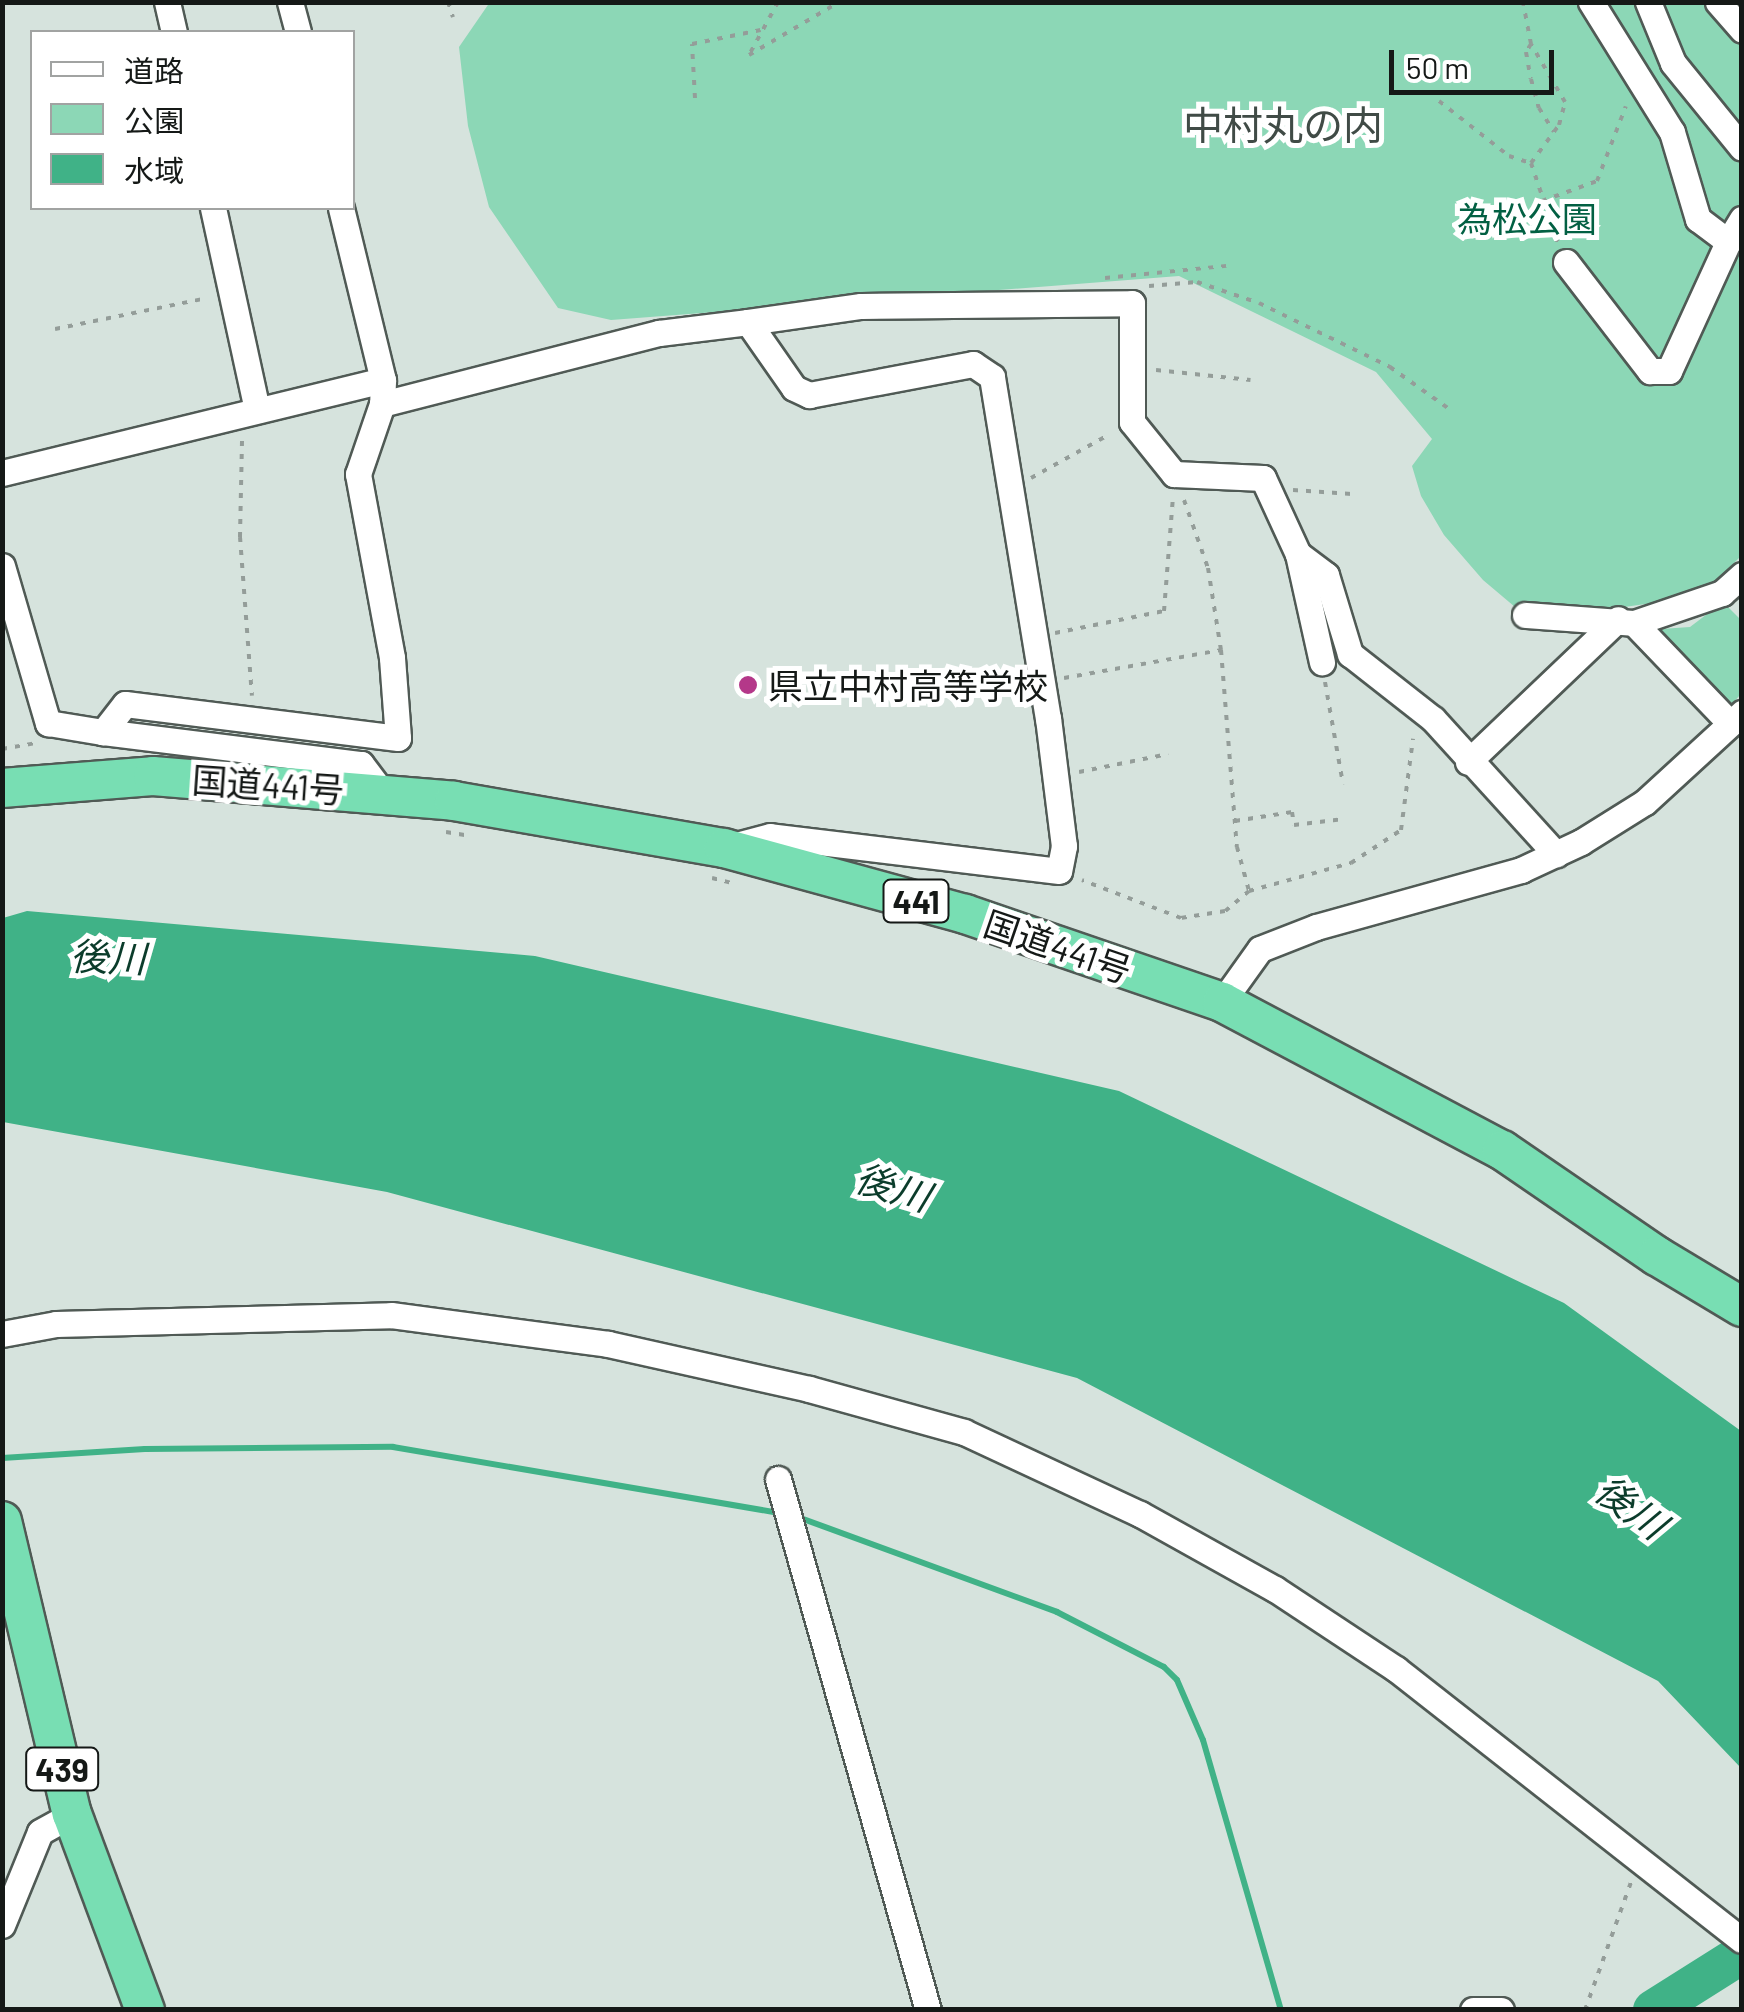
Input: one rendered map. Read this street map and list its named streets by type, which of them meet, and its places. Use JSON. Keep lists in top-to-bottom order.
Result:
{
  "streets": {
    "highway": ["国道441号", "441", "439"]
  },
  "districts": ["中村丸の内"],
  "water": ["後川"],
  "parks": ["為松公園"],
  "places": ["県立中村高等学校"],
  "legend": ["道路", "公園", "水域"],
  "scale_bar": "50 m"
}
